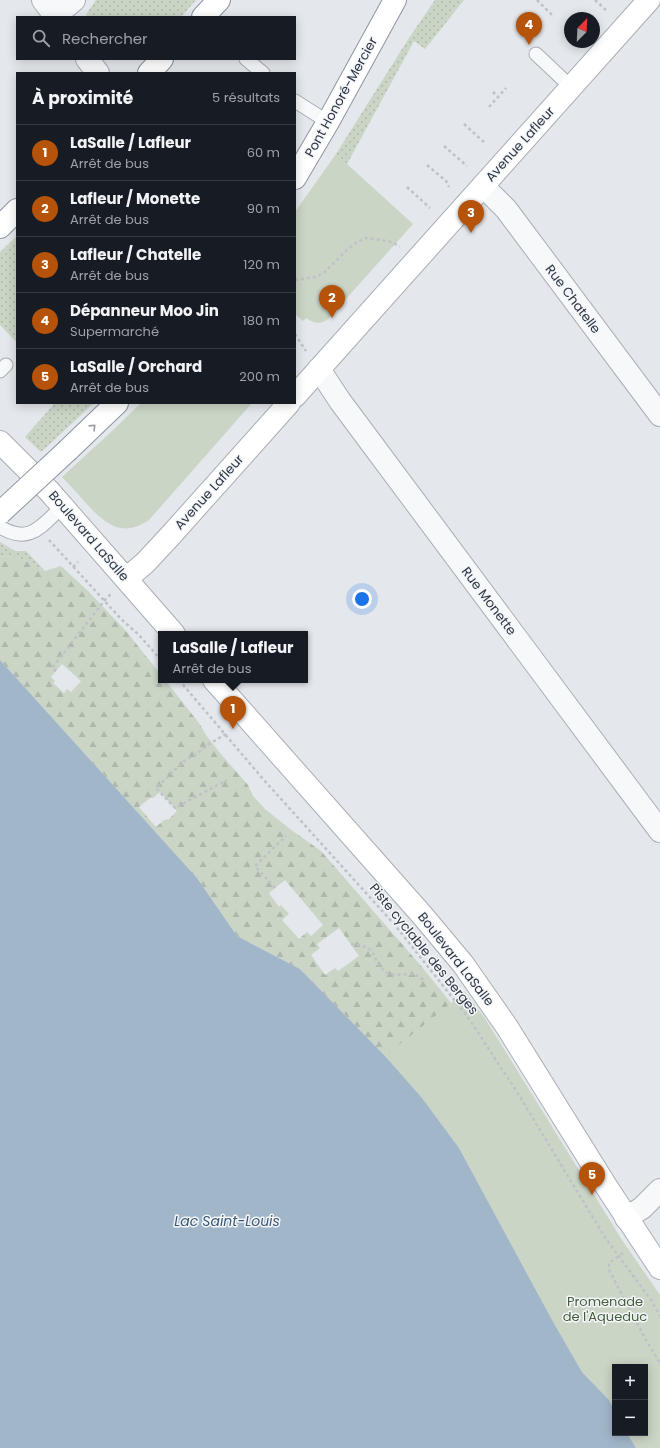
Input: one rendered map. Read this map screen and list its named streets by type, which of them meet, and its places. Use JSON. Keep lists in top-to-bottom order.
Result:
{
  "streets": {
    "main road": ["Pont Honoré-Mercier", "Avenue Lafleur", "Boulevard LaSalle"],
    "street": ["Rue Chatelle", "Rue Monette"],
    "path": ["Piste cyclable des Berges"]
  },
  "crossings": [
    ["Avenue Lafleur", "Rue Chatelle"],
    ["Avenue Lafleur", "Boulevard LaSalle"],
    ["Avenue Lafleur", "Rue Monette"]
  ],
  "water": ["Lac Saint-Louis"],
  "parks": ["Promenade de l'Aqueduc"],
  "north": "top right",
  "page": {
    "pins": [
      "4",
      "3",
      "2",
      "1",
      "5"
    ],
    "search": "Rechercher",
    "heading": ["À proximité", "5 résultats"],
    "list": [
      {
        "mark": "1",
        "name": "LaSalle / Lafleur",
        "note": "Arrêt de bus",
        "value": "60 m"
      },
      {
        "mark": "2",
        "name": "Lafleur / Monette",
        "note": "Arrêt de bus",
        "value": "90 m"
      },
      {
        "mark": "3",
        "name": "Lafleur / Chatelle",
        "note": "Arrêt de bus",
        "value": "120 m"
      },
      {
        "mark": "4",
        "name": "Dépanneur Moo Jin",
        "note": "Supermarché",
        "value": "180 m"
      },
      {
        "mark": "5",
        "name": "LaSalle / Orchard",
        "note": "Arrêt de bus",
        "value": "200 m"
      }
    ],
    "popup": ["LaSalle / Lafleur", "Arrêt de bus"],
    "map_buttons": ["+", "−"]
  }
}
